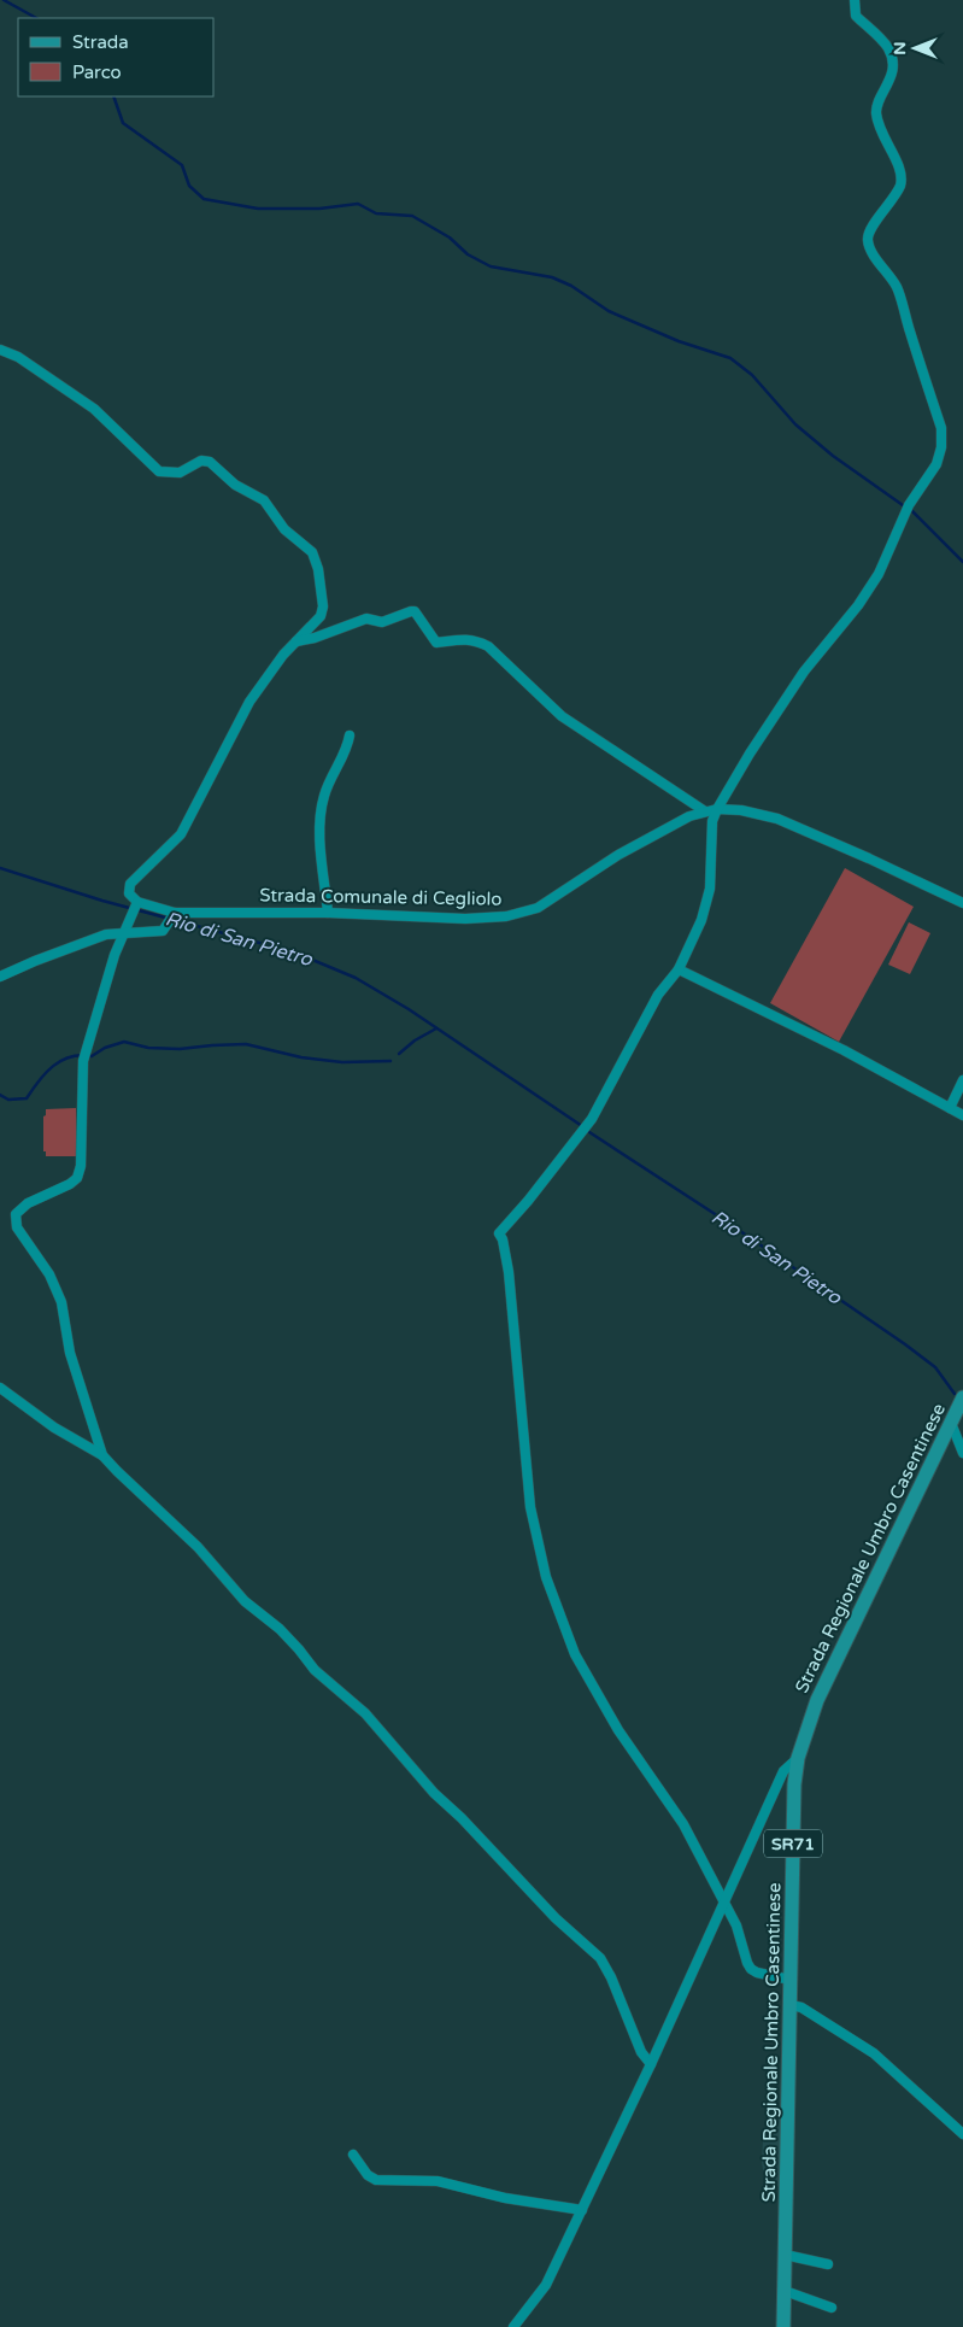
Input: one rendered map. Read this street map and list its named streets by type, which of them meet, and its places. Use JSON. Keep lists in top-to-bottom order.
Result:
{
  "streets": {
    "main road": ["Strada Regionale Umbro Casentinese", "SR71"],
    "street": ["Strada Comunale di Cegliolo"]
  },
  "water": ["Rio di San Pietro"],
  "legend": ["Strada", "Parco"],
  "north": "left"
}
